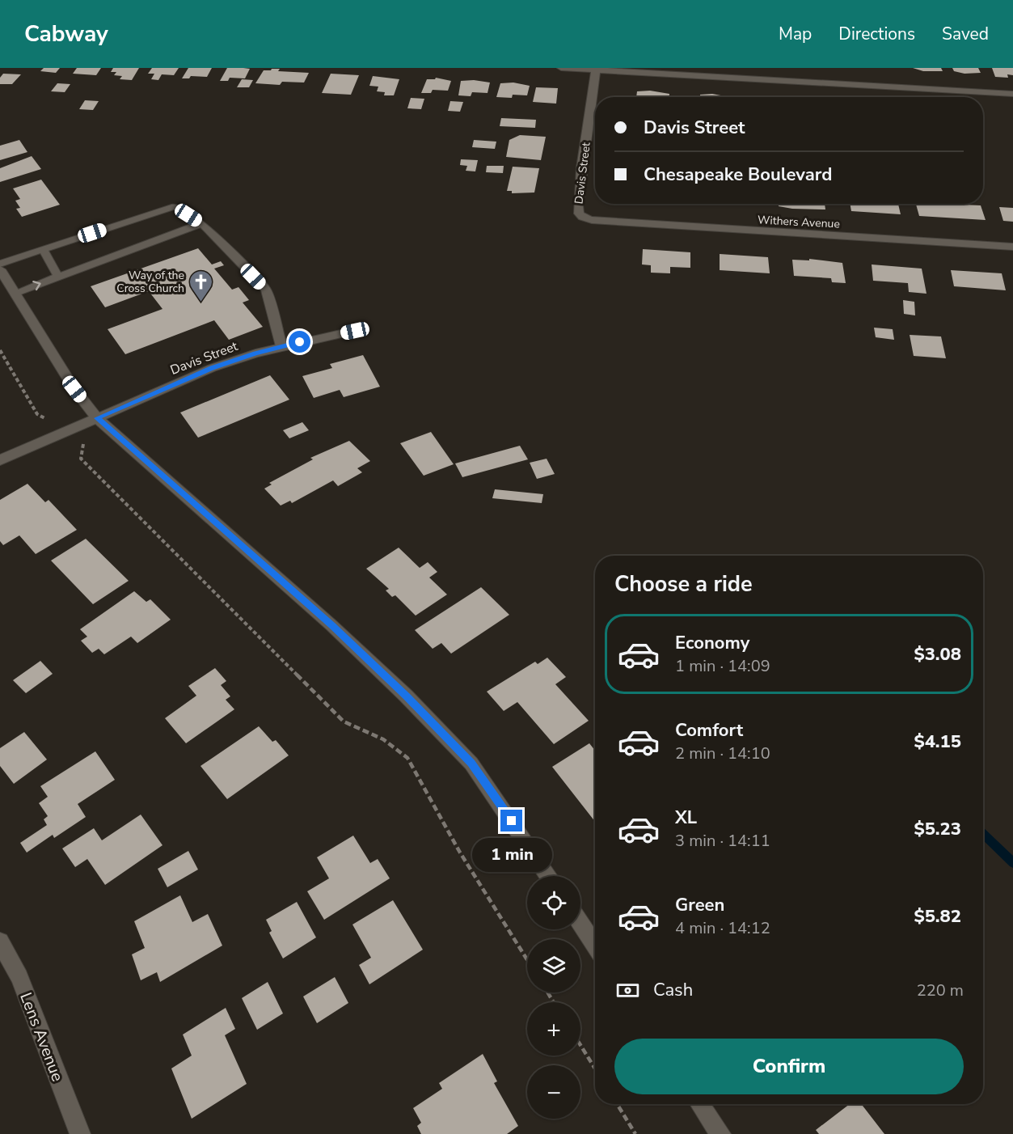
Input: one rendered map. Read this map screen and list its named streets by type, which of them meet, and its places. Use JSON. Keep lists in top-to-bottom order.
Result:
{
  "streets": {
    "street": ["Davis Street", "Withers Avenue", "Lens Avenue"]
  },
  "crossings": [
    ["Davis Street", "Withers Avenue"]
  ],
  "places": {
    "church": ["Way of the Cross Church"]
  },
  "page": {
    "header": "Cabway",
    "nav": ["Map", "Directions", "Saved"],
    "banner": ["Davis Street", "Chesapeake Boulevard"],
    "heading": "Choose a ride",
    "list": [
      {
        "name": "Economy",
        "note": "1 min · 14:09",
        "value": "$3.08"
      },
      {
        "name": "Comfort",
        "note": "2 min · 14:10",
        "value": "$4.15"
      },
      {
        "name": "XL",
        "note": "3 min · 14:11",
        "value": "$5.23"
      },
      {
        "name": "Green",
        "note": "4 min · 14:12",
        "value": "$5.82"
      }
    ],
    "bubble": "1 min",
    "map_buttons": ["+", "−"],
    "pay": ["Cash", "220 m"],
    "buttons": "Confirm"
  }
}
